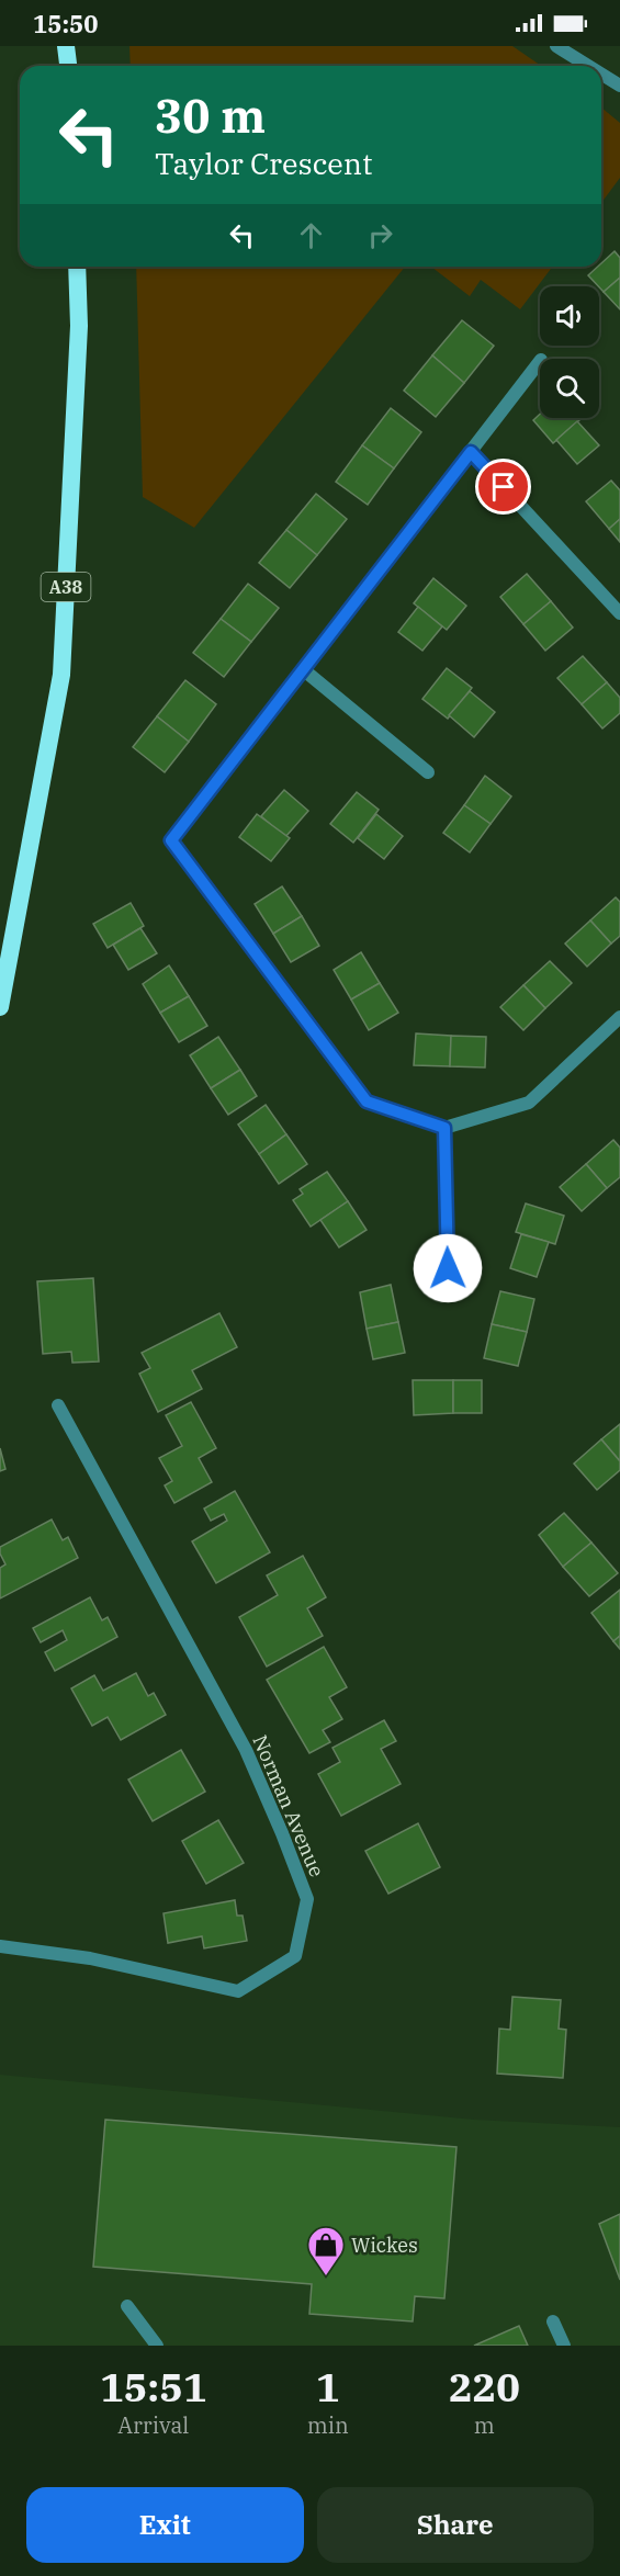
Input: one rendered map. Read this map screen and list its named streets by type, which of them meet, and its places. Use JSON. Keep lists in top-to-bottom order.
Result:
{
  "streets": {
    "highway": ["A38"],
    "street": ["Norman Avenue"]
  },
  "places": {
    "shop": ["Wickes"]
  },
  "page": {
    "status": "15:50",
    "turn": ["30 m", "Taylor Crescent"],
    "eta": [
      "15:51",
      "Arrival",
      "1",
      "min",
      "220",
      "m"
    ],
    "buttons": ["Exit", "Share"]
  }
}
